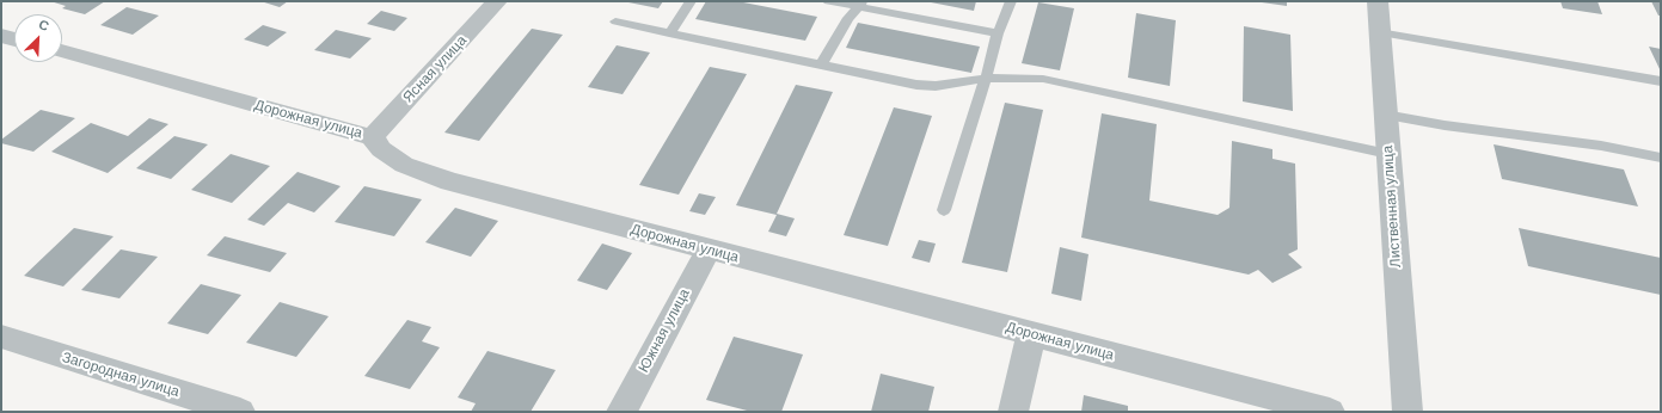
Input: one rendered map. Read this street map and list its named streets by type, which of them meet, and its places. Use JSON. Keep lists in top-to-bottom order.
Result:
{
  "streets": {
    "street": [
      "Ясная улица",
      "Дорожная улица",
      "Лиственная улица",
      "Южная улица",
      "Загородная улица"
    ]
  },
  "crossings": [
    ["Ясная улица", "Дорожная улица"],
    ["Дорожная улица", "Южная улица"]
  ],
  "north": "top right"
}
